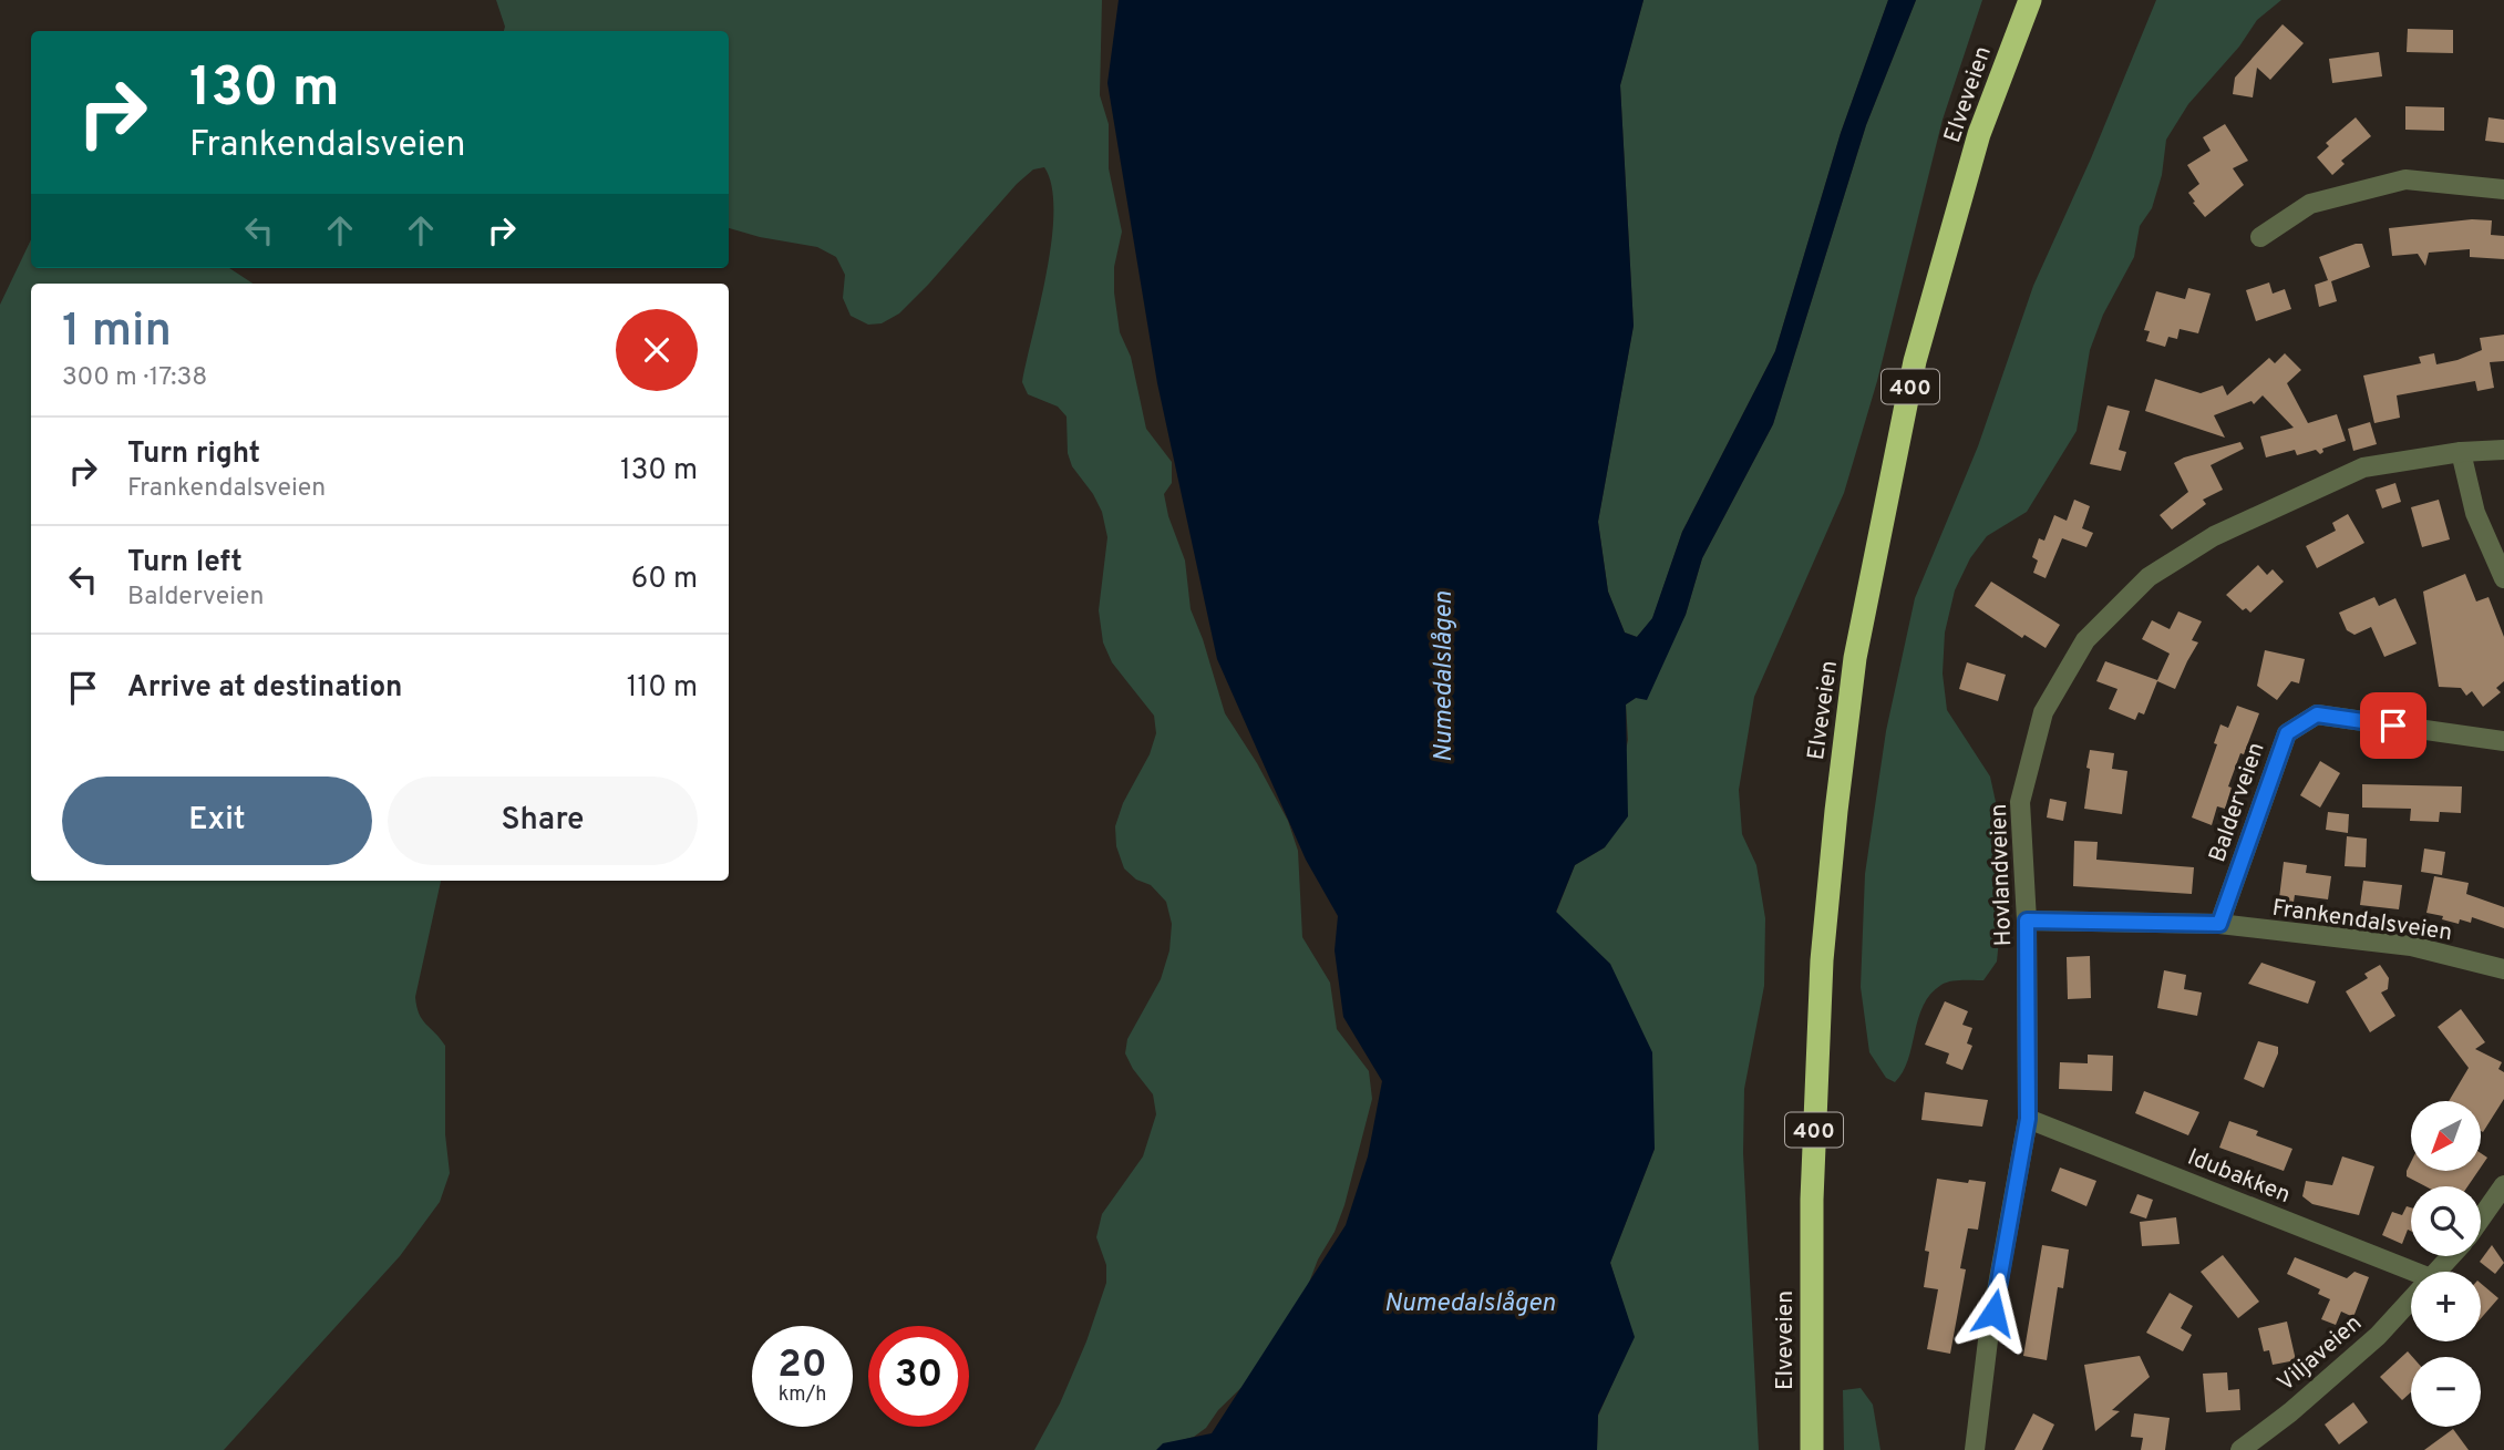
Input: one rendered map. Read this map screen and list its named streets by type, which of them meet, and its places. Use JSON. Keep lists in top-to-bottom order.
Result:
{
  "streets": {
    "highway": ["Elveveien", "400"],
    "street": [
      "Balderveien",
      "Hovlandveien",
      "Frankendalsveien",
      "Idubakken",
      "Viljaveien"
    ]
  },
  "crossings": [
    ["Balderveien", "Frankendalsveien"],
    ["Hovlandveien", "Frankendalsveien"],
    ["Hovlandveien", "Idubakken"]
  ],
  "water": ["Numedalslågen"],
  "north": "bottom left",
  "page": {
    "turn": ["130 m", "Frankendalsveien"],
    "heading": ["1 min", "300 m · 17:38"],
    "list": [
      {
        "name": "Turn right",
        "note": "Frankendalsveien",
        "value": "130 m"
      },
      {
        "name": "Turn left",
        "note": "Balderveien",
        "value": "60 m"
      },
      {
        "name": "Arrive at destination",
        "value": "110 m"
      }
    ],
    "buttons": ["Exit", "Share"],
    "map_buttons": ["+", "−"],
    "speed": "20 km/h",
    "limit": "30"
  }
}
